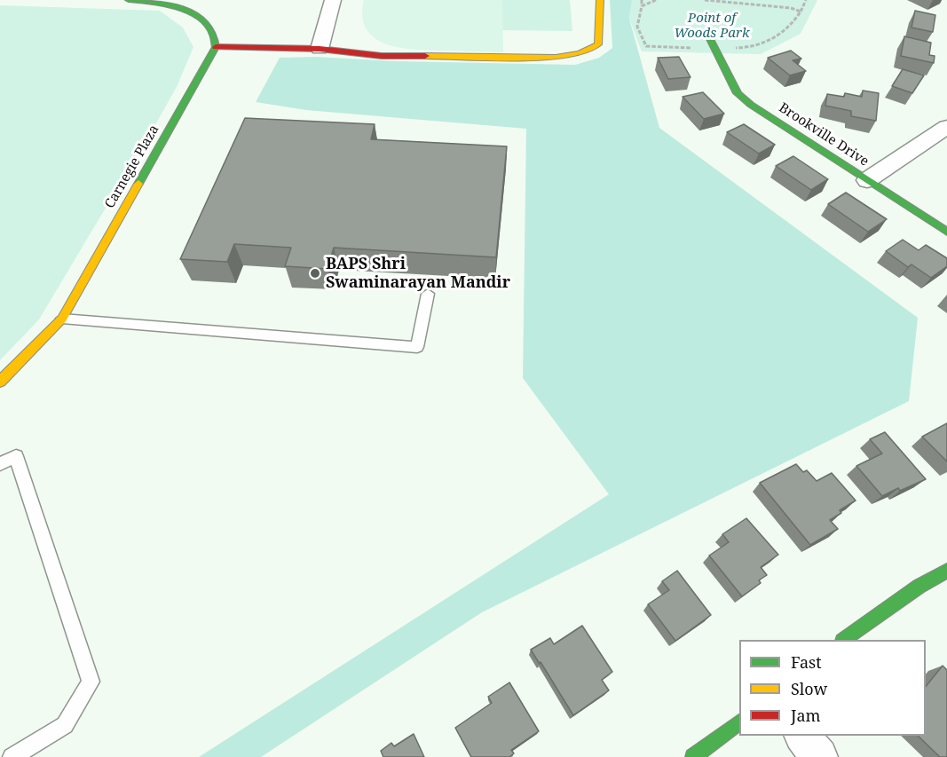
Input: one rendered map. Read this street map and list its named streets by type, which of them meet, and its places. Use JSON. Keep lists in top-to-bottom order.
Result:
{
  "streets": {
    "street": ["Brookville Drive", "Carnegie Plaza"]
  },
  "parks": ["Point of Woods Park"],
  "places": ["BAPS Shri Swaminarayan Mandir"],
  "legend": ["Fast", "Slow", "Jam"]
}
